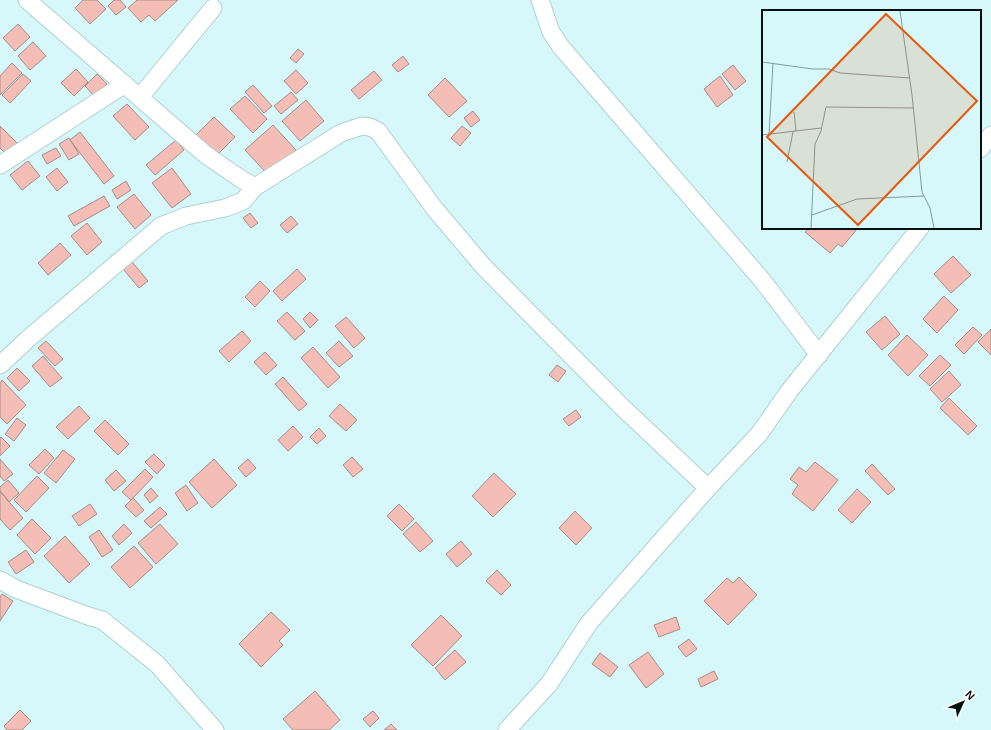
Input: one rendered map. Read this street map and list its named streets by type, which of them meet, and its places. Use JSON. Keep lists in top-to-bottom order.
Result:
{
  "north": "top right"
}
